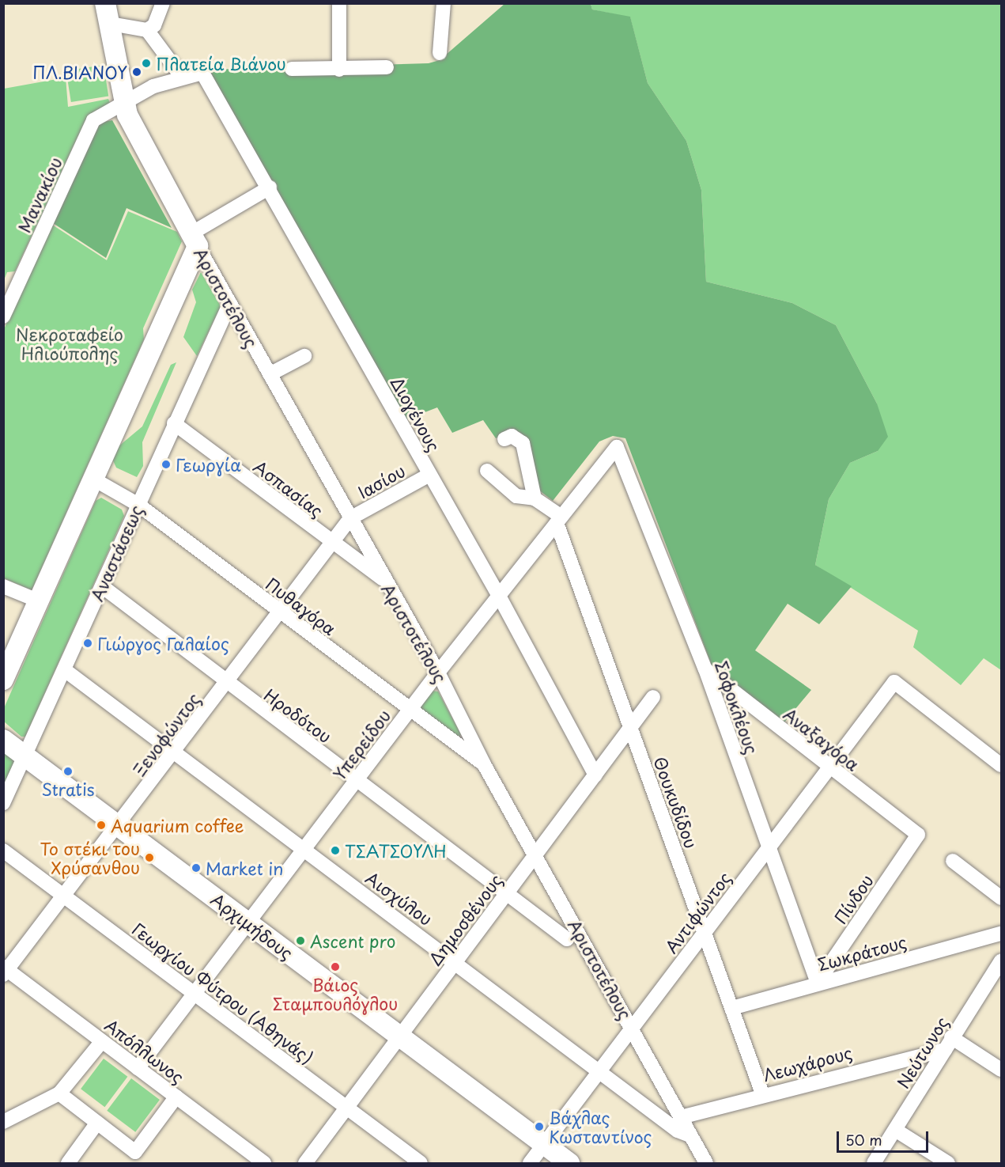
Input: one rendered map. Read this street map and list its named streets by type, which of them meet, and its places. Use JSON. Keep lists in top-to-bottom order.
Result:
{
  "streets": {
    "street": [
      "Μανακίου",
      "Αριστοτέλους",
      "Διογένους",
      "Ιασίου",
      "Ασπασίας",
      "Αναστάσεως",
      "Πυθαγόρα",
      "Σοφοκλέους",
      "Ηροδότου",
      "Ξενοφώντος",
      "Αναξαγόρα",
      "Υπερείδου",
      "Θουκυδίδου",
      "Αισχύλου",
      "Πίνδου",
      "Αντιφώντος",
      "Δημοσθένους",
      "Αρχιμήδους",
      "Σωκράτους",
      "Γεωργίου Φύτρου (Αθηνάς)",
      "Απόλλωνος",
      "Νεύτωνος",
      "Λεωχάρους"
    ]
  },
  "crossings": [
    ["Μανακίου", "Αριστοτέλους"],
    ["Μανακίου", "Διογένους"],
    ["Αριστοτέλους", "Ιασίου"],
    ["Αριστοτέλους", "Ασπασίας"],
    ["Αριστοτέλους", "Αναστάσεως"],
    ["Αριστοτέλους", "Πυθαγόρα"],
    ["Αριστοτέλους", "Ξενοφώντος"],
    ["Αριστοτέλους", "Υπερείδου"],
    ["Αριστοτέλους", "Αισχύλου"],
    ["Αριστοτέλους", "Αντιφώντος"],
    ["Αριστοτέλους", "Δημοσθένους"],
    ["Αριστοτέλους", "Λεωχάρους"],
    ["Διογένους", "Ιασίου"],
    ["Διογένους", "Υπερείδου"],
    ["Διογένους", "Δημοσθένους"],
    ["Ιασίου", "Ξενοφώντος"],
    ["Ασπασίας", "Αναστάσεως"],
    ["Ασπασίας", "Ξενοφώντος"],
    ["Αναστάσεως", "Πυθαγόρα"],
    ["Αναστάσεως", "Ηροδότου"],
    ["Αναστάσεως", "Αισχύλου"],
    ["Αναστάσεως", "Αρχιμήδους"],
    ["Πυθαγόρα", "Ξενοφώντος"],
    ["Πυθαγόρα", "Υπερείδου"],
    ["Σοφοκλέους", "Αναξαγόρα"],
    ["Σοφοκλέους", "Υπερείδου"],
    ["Σοφοκλέους", "Πίνδου"],
    ["Σοφοκλέους", "Αντιφώντος"],
    ["Σοφοκλέους", "Σωκράτους"],
    ["Ηροδότου", "Ξενοφώντος"],
    ["Ηροδότου", "Υπερείδου"],
    ["Ηροδότου", "Δημοσθένους"],
    ["Ξενοφώντος", "Αισχύλου"],
    ["Ξενοφώντος", "Αρχιμήδους"],
    ["Ξενοφώντος", "Γεωργίου Φύτρου (Αθηνάς)"],
    ["Ξενοφώντος", "Απόλλωνος"],
    ["Αναξαγόρα", "Πίνδου"],
    ["Αναξαγόρα", "Αντιφώντος"],
    ["Υπερείδου", "Θουκυδίδου"],
    ["Υπερείδου", "Αισχύλου"],
    ["Υπερείδου", "Αρχιμήδους"],
    ["Υπερείδου", "Γεωργίου Φύτρου (Αθηνάς)"],
    ["Υπερείδου", "Απόλλωνος"],
    ["Θουκυδίδου", "Αντιφώντος"],
    ["Θουκυδίδου", "Δημοσθένους"],
    ["Θουκυδίδου", "Σωκράτους"],
    ["Θουκυδίδου", "Λεωχάρους"],
    ["Αισχύλου", "Αντιφώντος"],
    ["Αισχύλου", "Δημοσθένους"],
    ["Πίνδου", "Σωκράτους"],
    ["Αντιφώντος", "Αρχιμήδους"],
    ["Δημοσθένους", "Αρχιμήδους"],
    ["Δημοσθένους", "Γεωργίου Φύτρου (Αθηνάς)"],
    ["Νεύτωνος", "Λεωχάρους"]
  ],
  "parks": ["Νεκροταφείο Ηλιούπολης"],
  "places": [
    "Πλατεία Βιάνου",
    "ΠΛ.ΒΙΑΝΟΥ",
    "Γεωργία",
    "Γιώργος Γαλαίος",
    "Stratis",
    "Aquarium coffee",
    "ΤΣΑΤΣΟΥΛΗ",
    "Το στέκι του Χρύσανθου",
    "Market in",
    "Ascent pro",
    "Βάιος Σταμπουλόγλου",
    "Βάχλας Κωσταντίνος"
  ],
  "scale_bar": "50 m"
}
